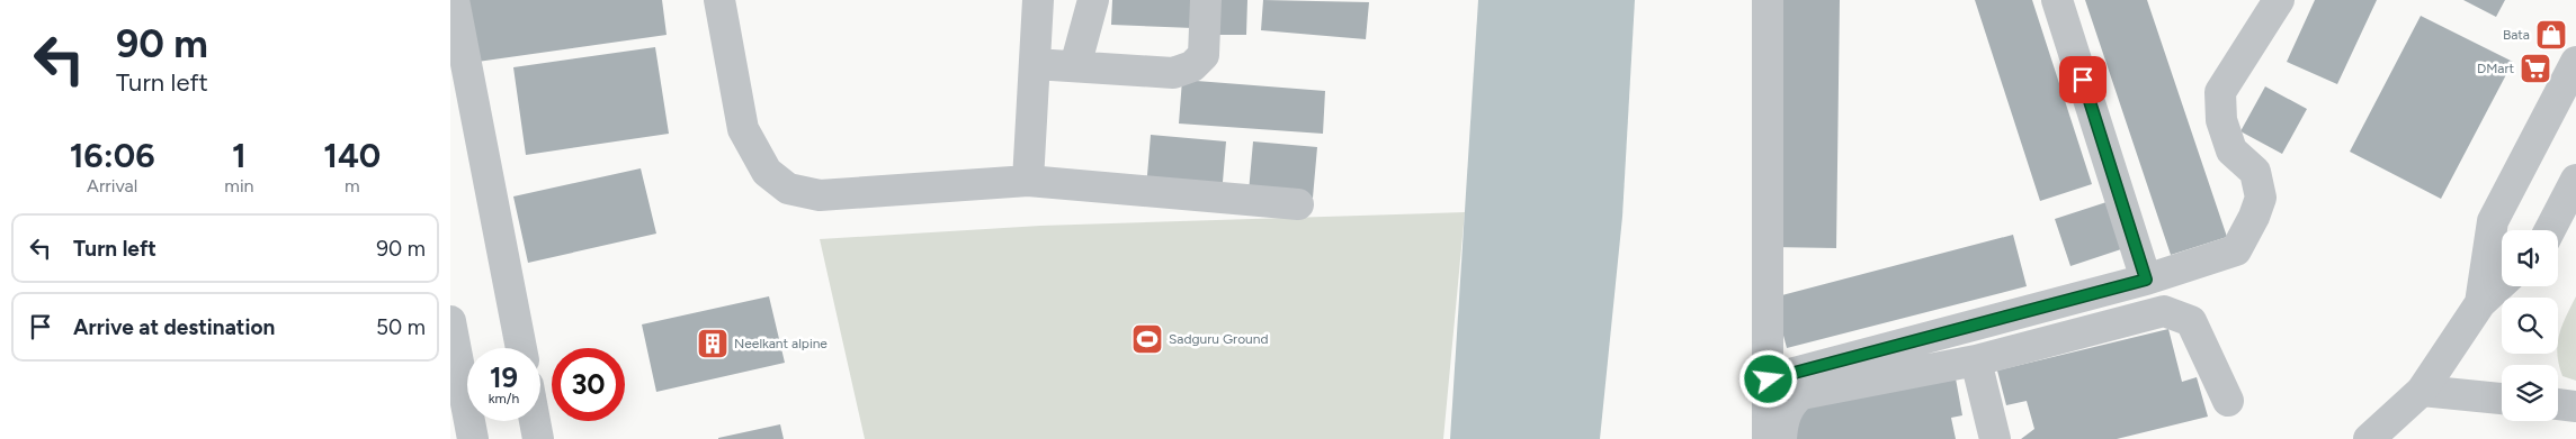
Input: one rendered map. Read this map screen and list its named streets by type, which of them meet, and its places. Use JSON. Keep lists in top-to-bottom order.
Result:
{
  "places": {
    "shop": ["Bata"],
    "supermarket": ["DMart"],
    "sports": ["Sadguru Ground"],
    "building": ["Neelkant alpine"]
  },
  "page": {
    "turn": ["90 m", "Turn left"],
    "eta": [
      "16:06",
      "Arrival",
      "1",
      "min",
      "140",
      "m"
    ],
    "list": [
      {
        "name": "Turn left",
        "value": "90 m"
      },
      {
        "name": "Arrive at destination",
        "value": "50 m"
      }
    ],
    "speed": "19 km/h",
    "limit": "30"
  }
}
